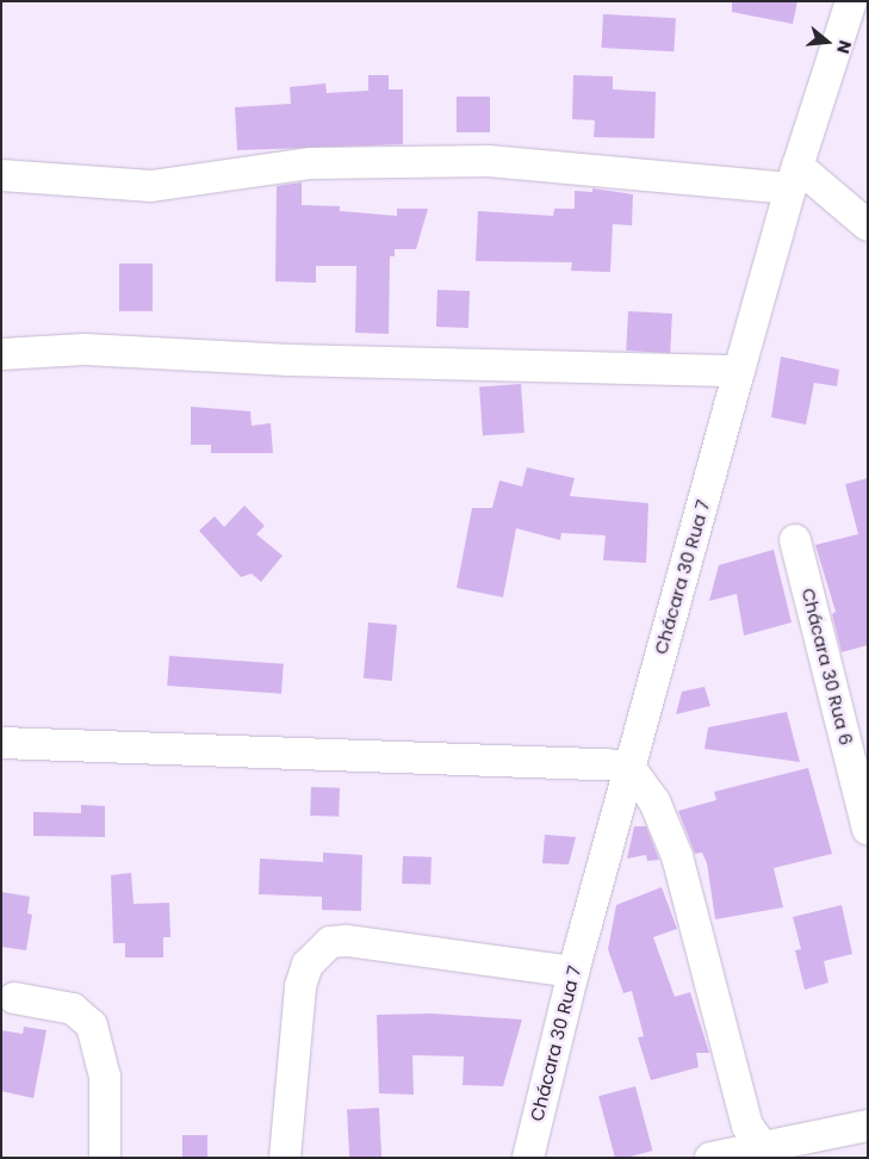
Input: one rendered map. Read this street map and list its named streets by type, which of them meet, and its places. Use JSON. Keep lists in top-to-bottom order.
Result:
{
  "streets": {
    "street": ["Chácara 30 Rua 7", "Chácara 30 Rua 6"]
  },
  "north": "right"
}
